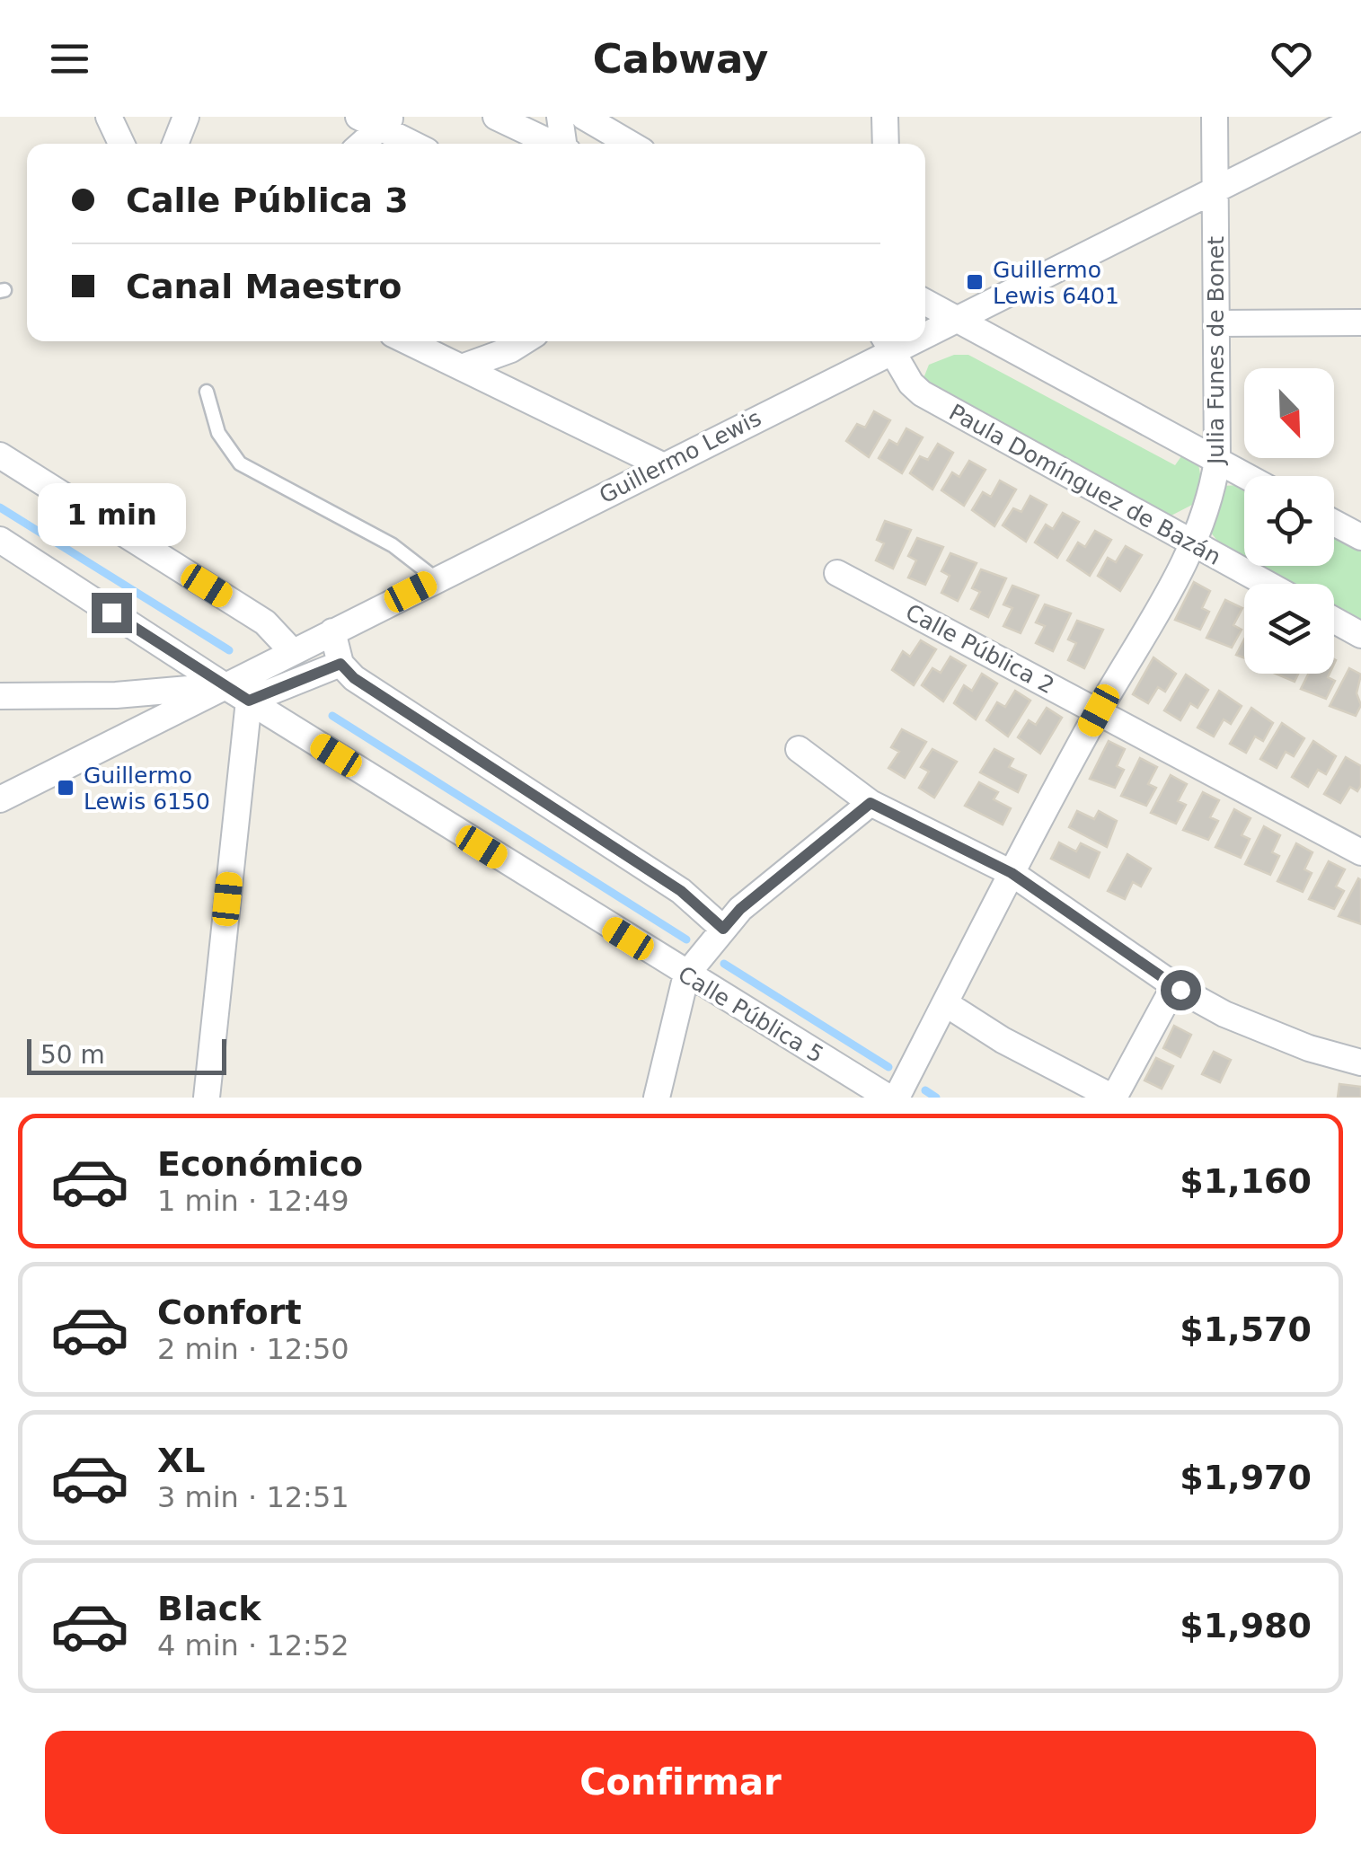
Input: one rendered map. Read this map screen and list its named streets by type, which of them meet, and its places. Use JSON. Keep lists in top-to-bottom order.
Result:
{
  "streets": {
    "street": [
      "Julia Funes de Bonet",
      "Guillermo Lewis",
      "Paula Domínguez de Bazán",
      "Calle Pública 2",
      "Calle Pública 5"
    ]
  },
  "crossings": [
    ["Julia Funes de Bonet", "Guillermo Lewis"],
    ["Julia Funes de Bonet", "Paula Domínguez de Bazán"],
    ["Julia Funes de Bonet", "Calle Pública 2"],
    ["Guillermo Lewis", "Paula Domínguez de Bazán"],
    ["Guillermo Lewis", "Calle Pública 5"]
  ],
  "places": {
    "transit": ["Guillermo Lewis 6401", "Guillermo Lewis 6150"]
  },
  "scale_bar": "50 m",
  "north": "bottom right",
  "page": {
    "header": "Cabway",
    "banner": ["Calle Pública 3", "Canal Maestro"],
    "bubble": "1 min",
    "scale": "50 m",
    "list": [
      {
        "name": "Económico",
        "note": "1 min · 12:49",
        "value": "$1,160"
      },
      {
        "name": "Confort",
        "note": "2 min · 12:50",
        "value": "$1,570"
      },
      {
        "name": "XL",
        "note": "3 min · 12:51",
        "value": "$1,970"
      },
      {
        "name": "Black",
        "note": "4 min · 12:52",
        "value": "$1,980"
      }
    ],
    "buttons": "Confirmar"
  }
}
